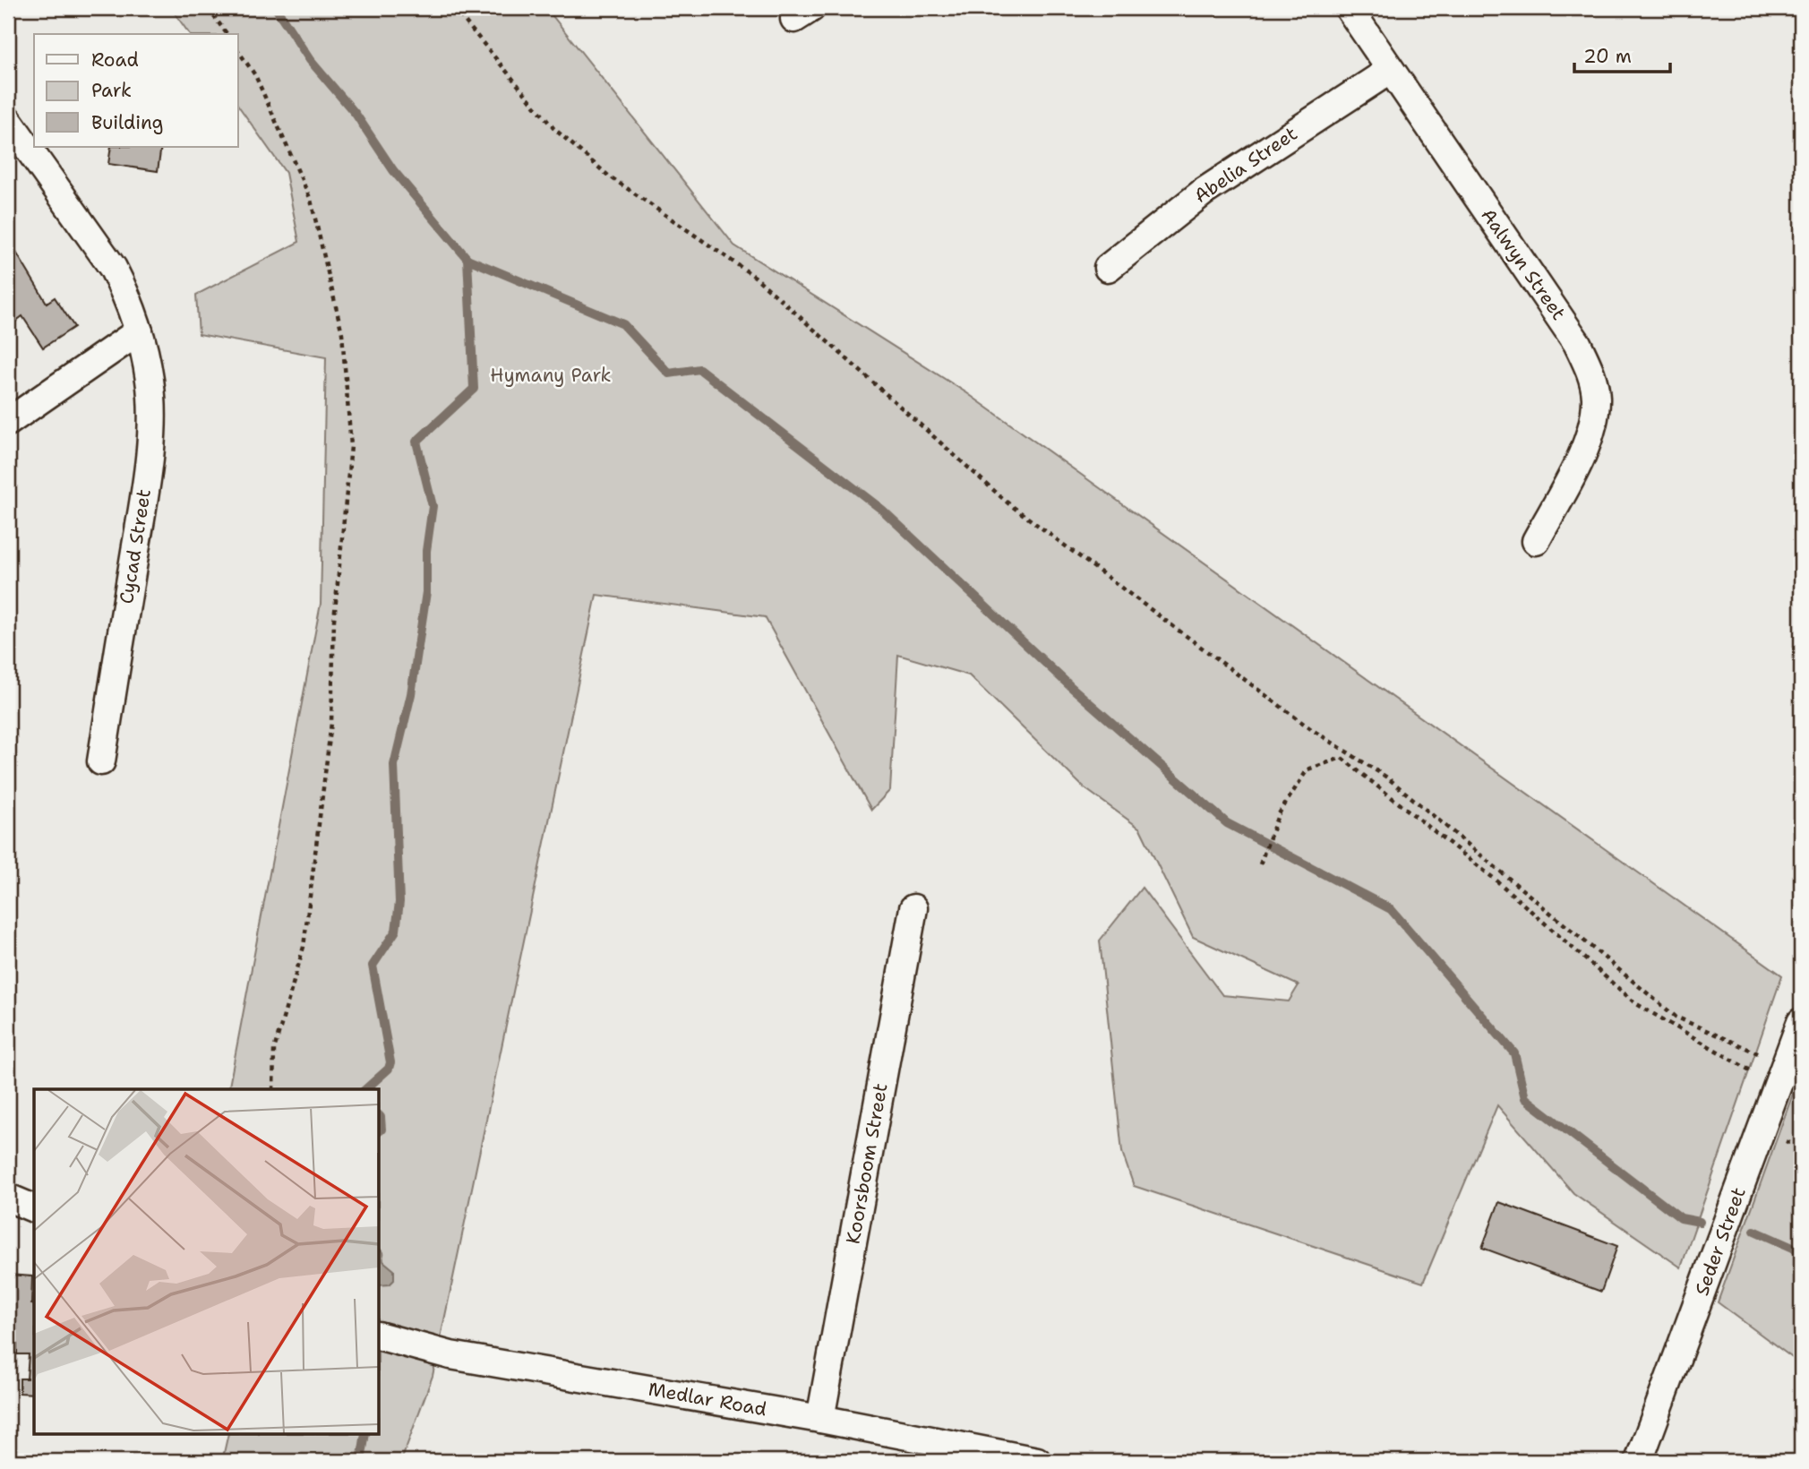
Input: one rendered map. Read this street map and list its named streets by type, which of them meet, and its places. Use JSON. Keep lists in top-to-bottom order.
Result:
{
  "streets": {
    "street": [
      "Abelia Street",
      "Aalwyn Street",
      "Cycad Street",
      "Koorsboom Street",
      "Seder Street",
      "Medlar Road"
    ]
  },
  "crossings": [
    ["Abelia Street", "Aalwyn Street"],
    ["Koorsboom Street", "Medlar Road"]
  ],
  "parks": ["Hymany Park"],
  "legend": ["Road", "Park", "Building"],
  "scale_bar": "20 m"
}
